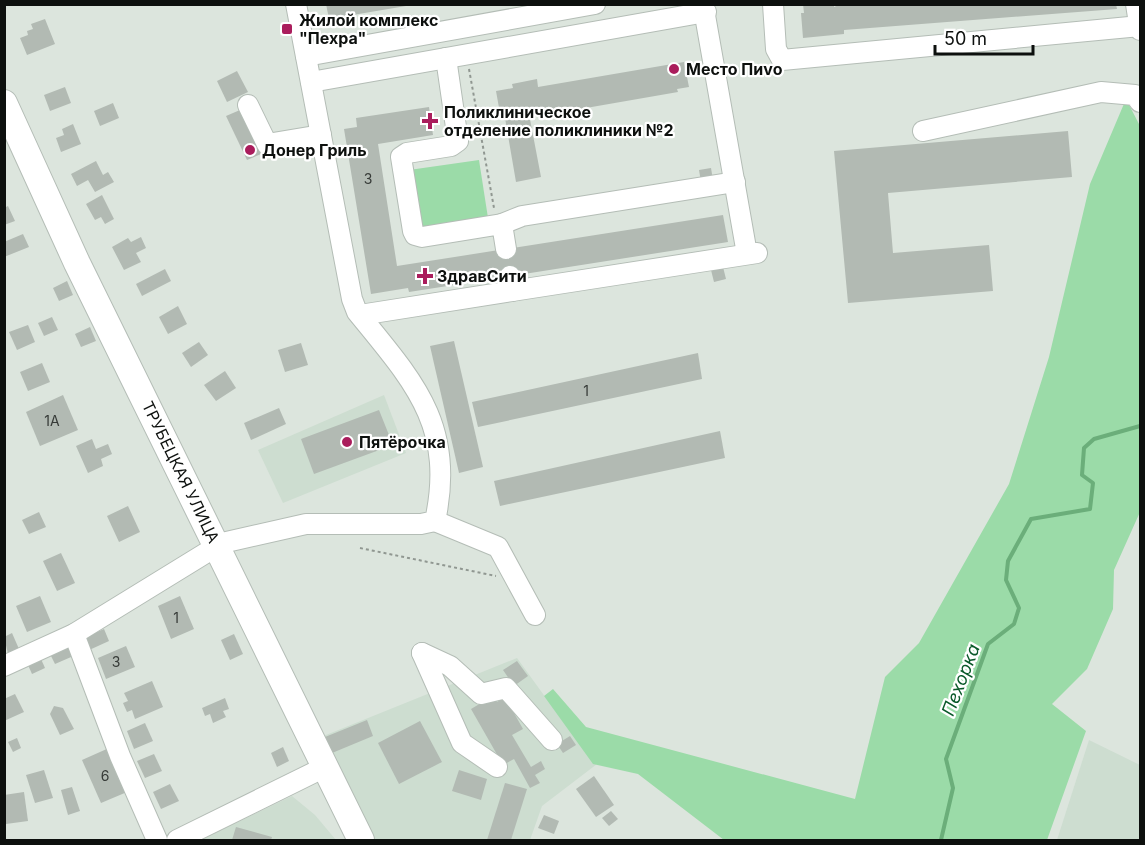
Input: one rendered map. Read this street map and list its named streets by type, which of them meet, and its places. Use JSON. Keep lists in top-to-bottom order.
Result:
{
  "streets": {
    "main road": ["ТРУБЕЦКАЯ УЛИЦА"]
  },
  "water": ["Пехорка"],
  "places": {
    "transit": ["Жилой комплекс \"Пехра\""],
    "other": ["Место Пиvо", "Донер Гриль", "Пятёрочка"],
    "health": ["Поликлиническое отделение поликлиники №2", "ЗдравСити"]
  },
  "house_numbers": [
    "3",
    "1",
    "1А",
    "1",
    "3",
    "6"
  ],
  "scale_bar": "50 m"
}
